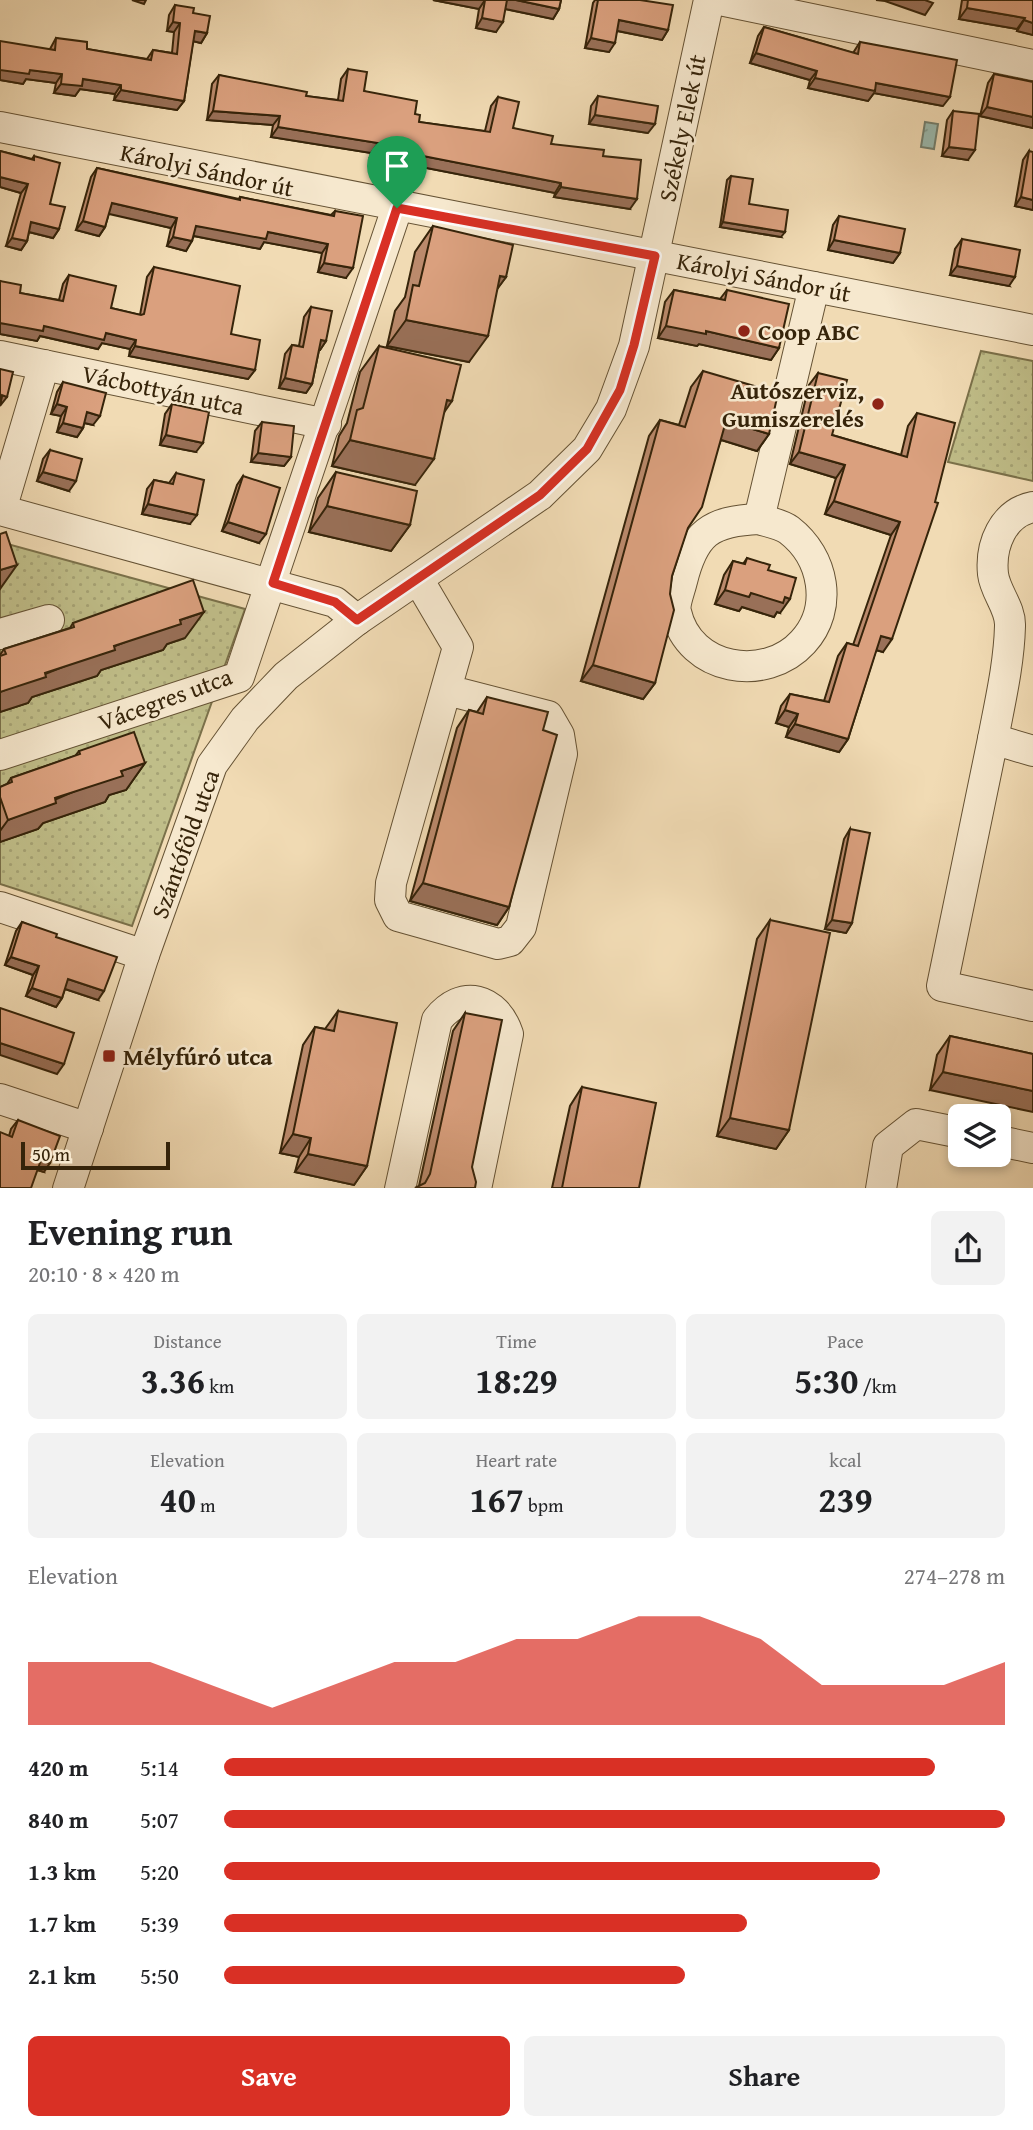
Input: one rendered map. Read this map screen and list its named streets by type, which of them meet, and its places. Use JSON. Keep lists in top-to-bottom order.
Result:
{
  "streets": {
    "street": [
      "Székely Elek út",
      "Károlyi Sándor út",
      "Vácbottyán utca",
      "Vácegres utca",
      "Szántóföld utca"
    ]
  },
  "crossings": [
    ["Székely Elek út", "Károlyi Sándor út"],
    ["Székely Elek út", "Szántóföld utca"],
    ["Károlyi Sándor út", "Szántóföld utca"]
  ],
  "places": {
    "other": ["Coop ABC", "Autószerviz, Gumiszerelés"],
    "transit": ["Mélyfúró utca"]
  },
  "scale_bar": "50 m",
  "page": {
    "scale": "50 m",
    "heading": ["Evening run", "20:10 · 8 × 420 m"],
    "stats": [
      ["Distance", "3.36 km"],
      ["Time", "18:29"],
      ["Pace", "5:30 /km"],
      ["Elevation", "40 m"],
      ["Heart rate", "167 bpm"],
      ["kcal", "239"]
    ],
    "chart": ["Elevation", "274–278 m"],
    "list": [
      {
        "name": "420 m",
        "note": "5:14"
      },
      {
        "name": "840 m",
        "note": "5:07"
      },
      {
        "name": "1.3 km",
        "note": "5:20"
      },
      {
        "name": "1.7 km",
        "note": "5:39"
      },
      {
        "name": "2.1 km",
        "note": "5:50"
      }
    ],
    "buttons": ["Save", "Share"]
  }
}
